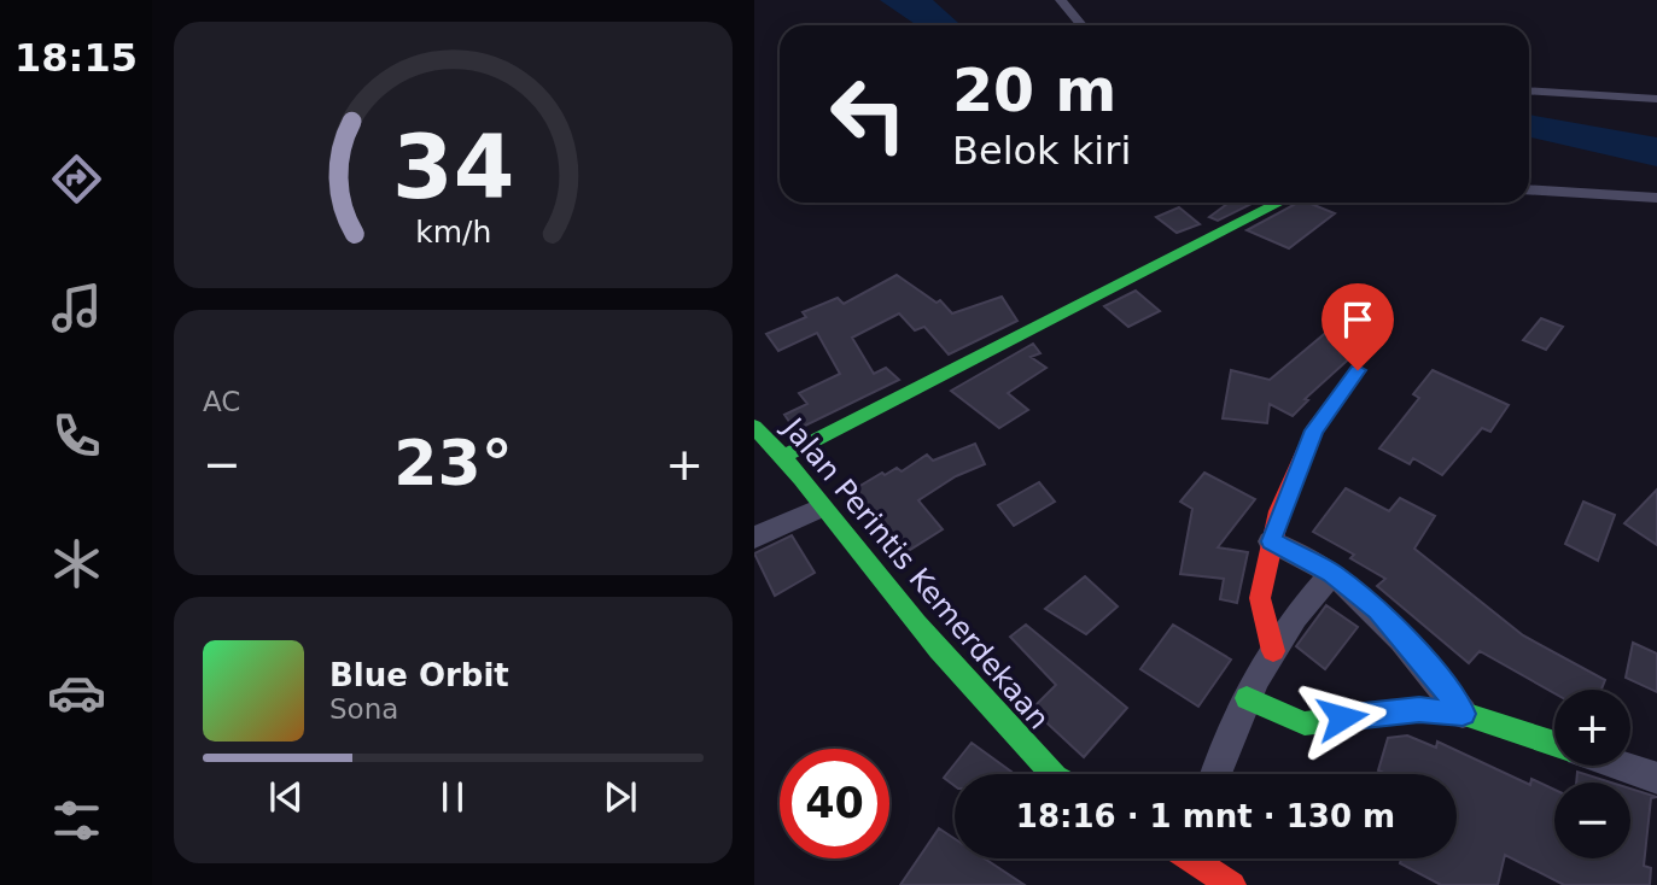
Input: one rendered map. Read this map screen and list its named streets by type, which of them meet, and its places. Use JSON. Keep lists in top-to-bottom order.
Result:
{
  "streets": {
    "street": ["Jalan Perintis Kemerdekaan"]
  },
  "page": {
    "tabs": "18:15",
    "turn": ["20 m", "Belok kiri"],
    "tile": "AC",
    "heat": ["−", "23°", "+"],
    "song": ["Blue Orbit", "Sona"],
    "map_buttons": ["+", "−"],
    "limit": "40",
    "trip": "18:16 · 1 mnt · 130 m",
    "gauge": ["34", "km/h"]
  }
}
